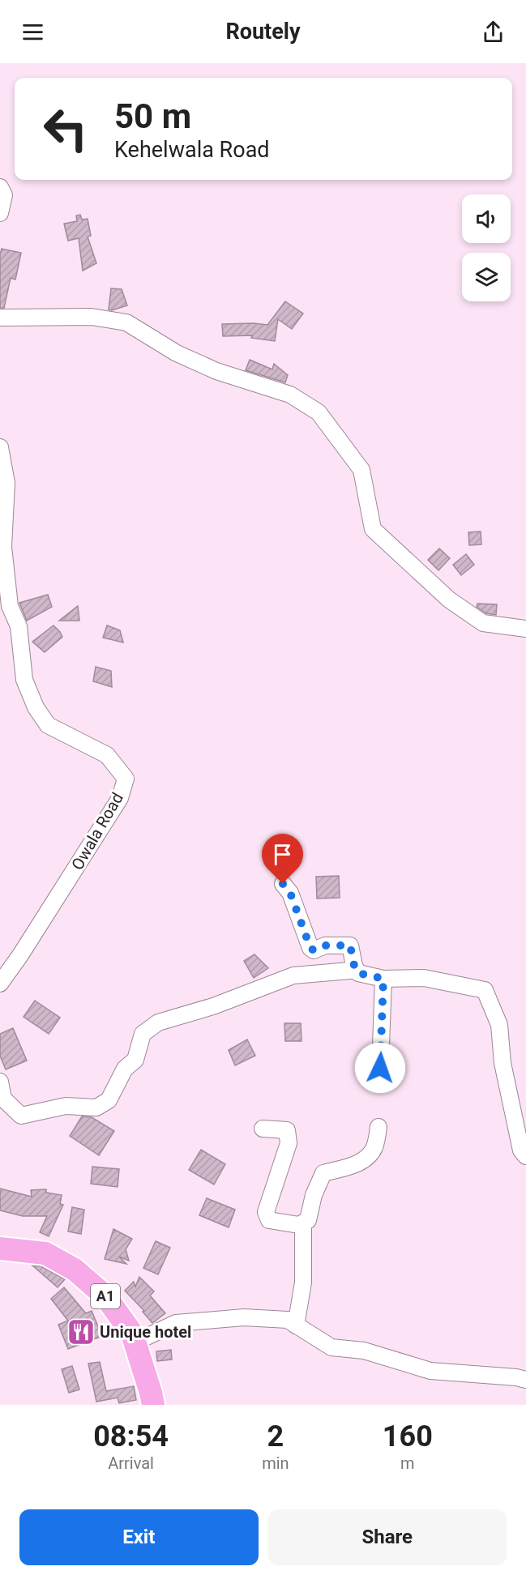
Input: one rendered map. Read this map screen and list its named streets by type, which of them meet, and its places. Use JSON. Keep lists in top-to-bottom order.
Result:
{
  "streets": {
    "highway": ["A1"],
    "street": ["Owala Road"]
  },
  "places": {
    "restaurant": ["Unique hotel"]
  },
  "page": {
    "header": "Routely",
    "turn": ["50 m", "Kehelwala Road"],
    "eta": [
      "08:54",
      "Arrival",
      "2",
      "min",
      "160",
      "m"
    ],
    "buttons": ["Exit", "Share"]
  }
}
